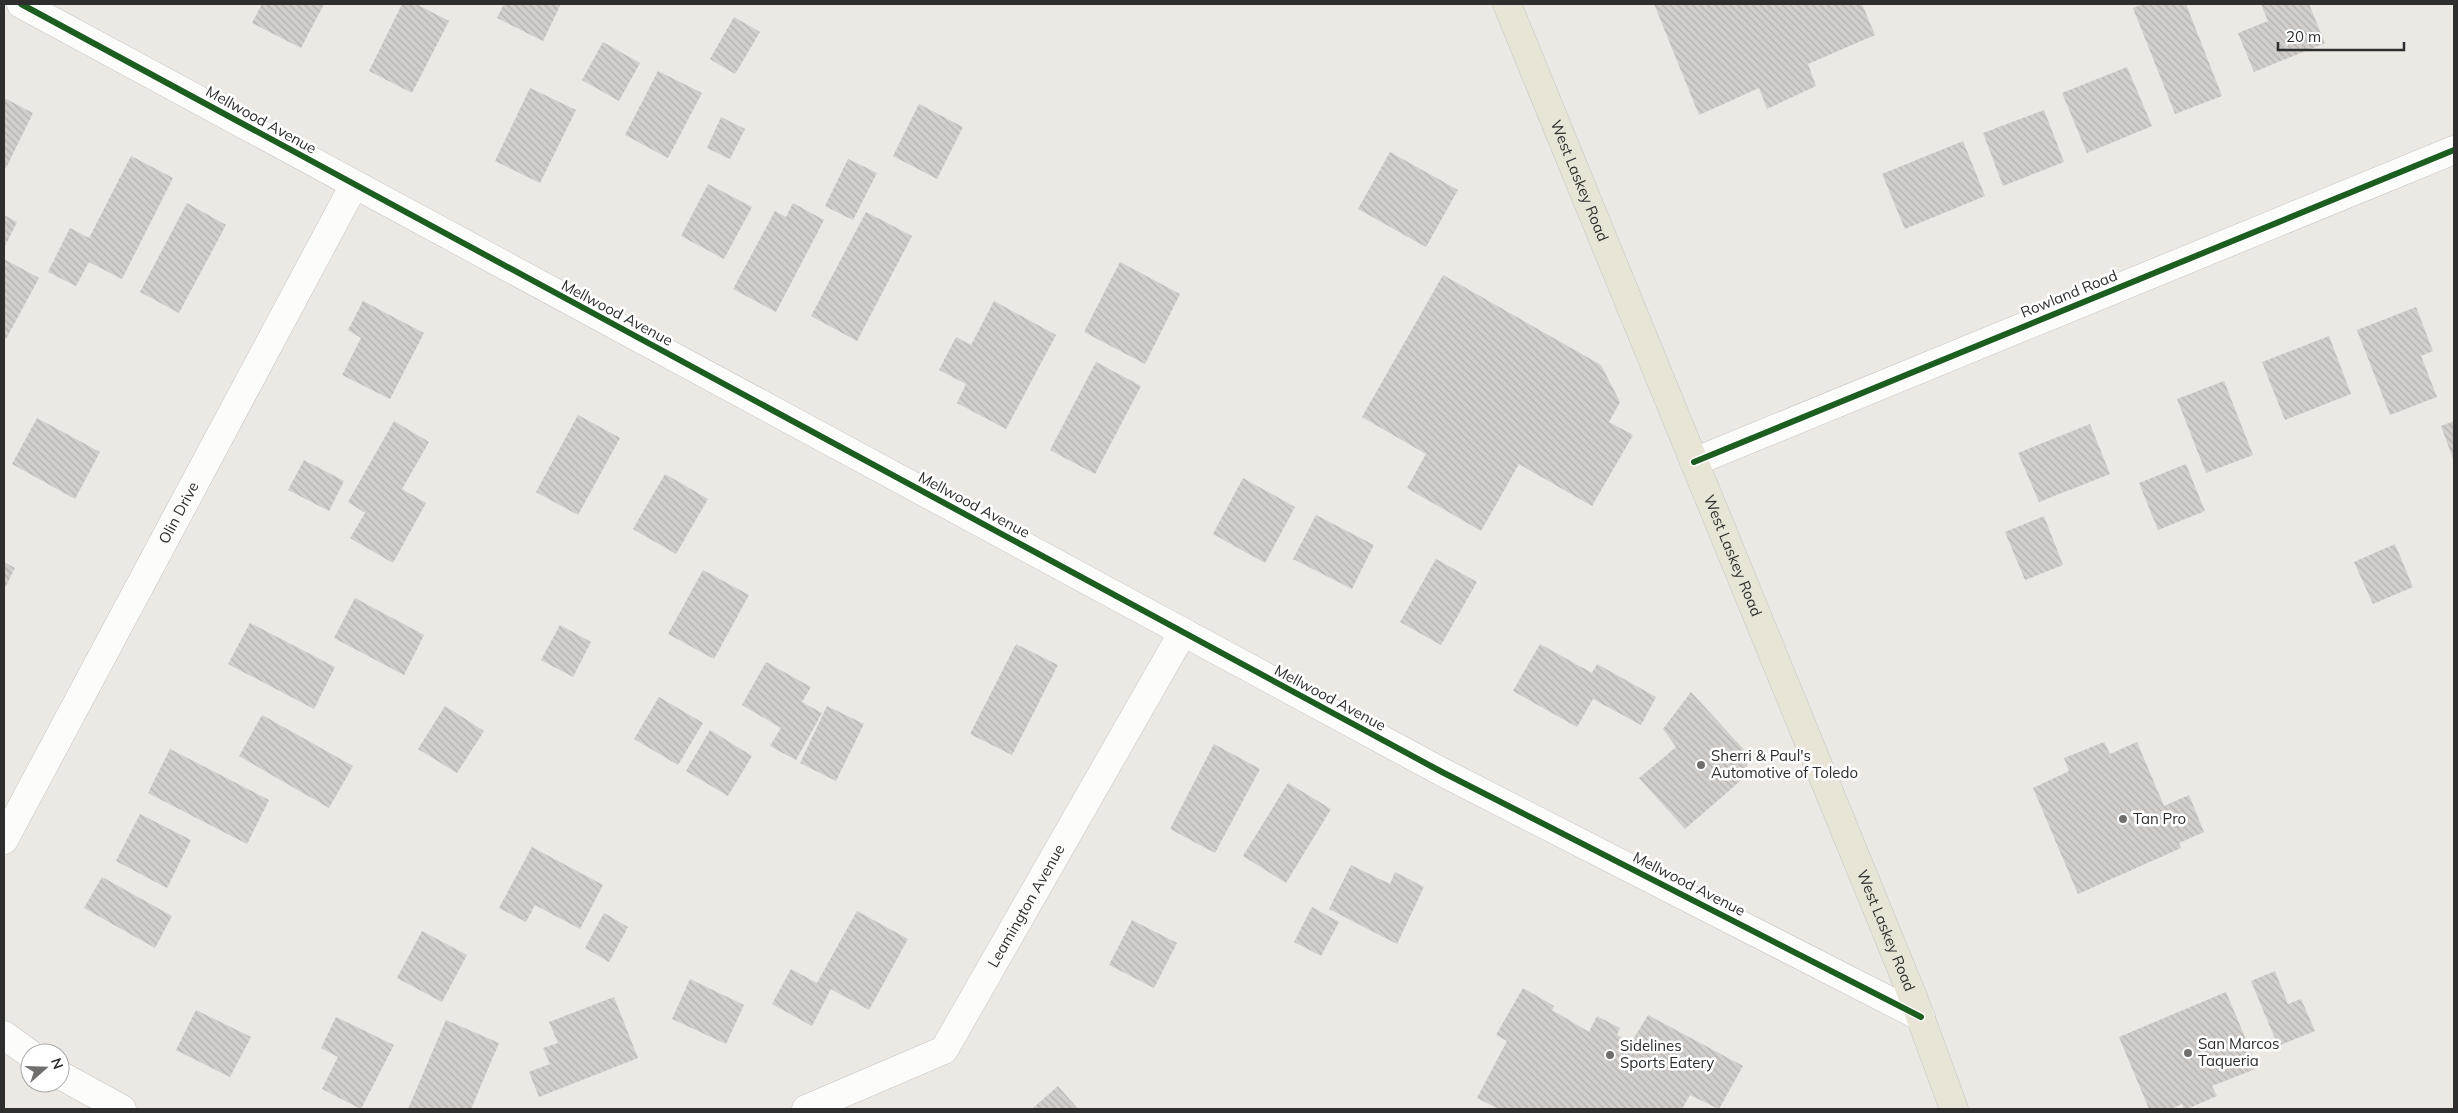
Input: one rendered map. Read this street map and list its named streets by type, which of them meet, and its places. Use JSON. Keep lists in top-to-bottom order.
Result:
{
  "streets": {
    "main road": ["West Laskey Road"],
    "street": [
      "Mellwood Avenue",
      "Rowland Road",
      "Olin Drive",
      "Leamington Avenue"
    ]
  },
  "crossings": [
    ["Mellwood Avenue", "West Laskey Road"],
    ["Mellwood Avenue", "Olin Drive"],
    ["Mellwood Avenue", "Leamington Avenue"],
    ["West Laskey Road", "Rowland Road"]
  ],
  "places": [
    "Sherri & Paul's Automotive of Toledo",
    "Tan Pro",
    "San Marcos Taqueria",
    "Sidelines Sports Eatery"
  ],
  "scale_bar": "20 m",
  "north": "right"
}
